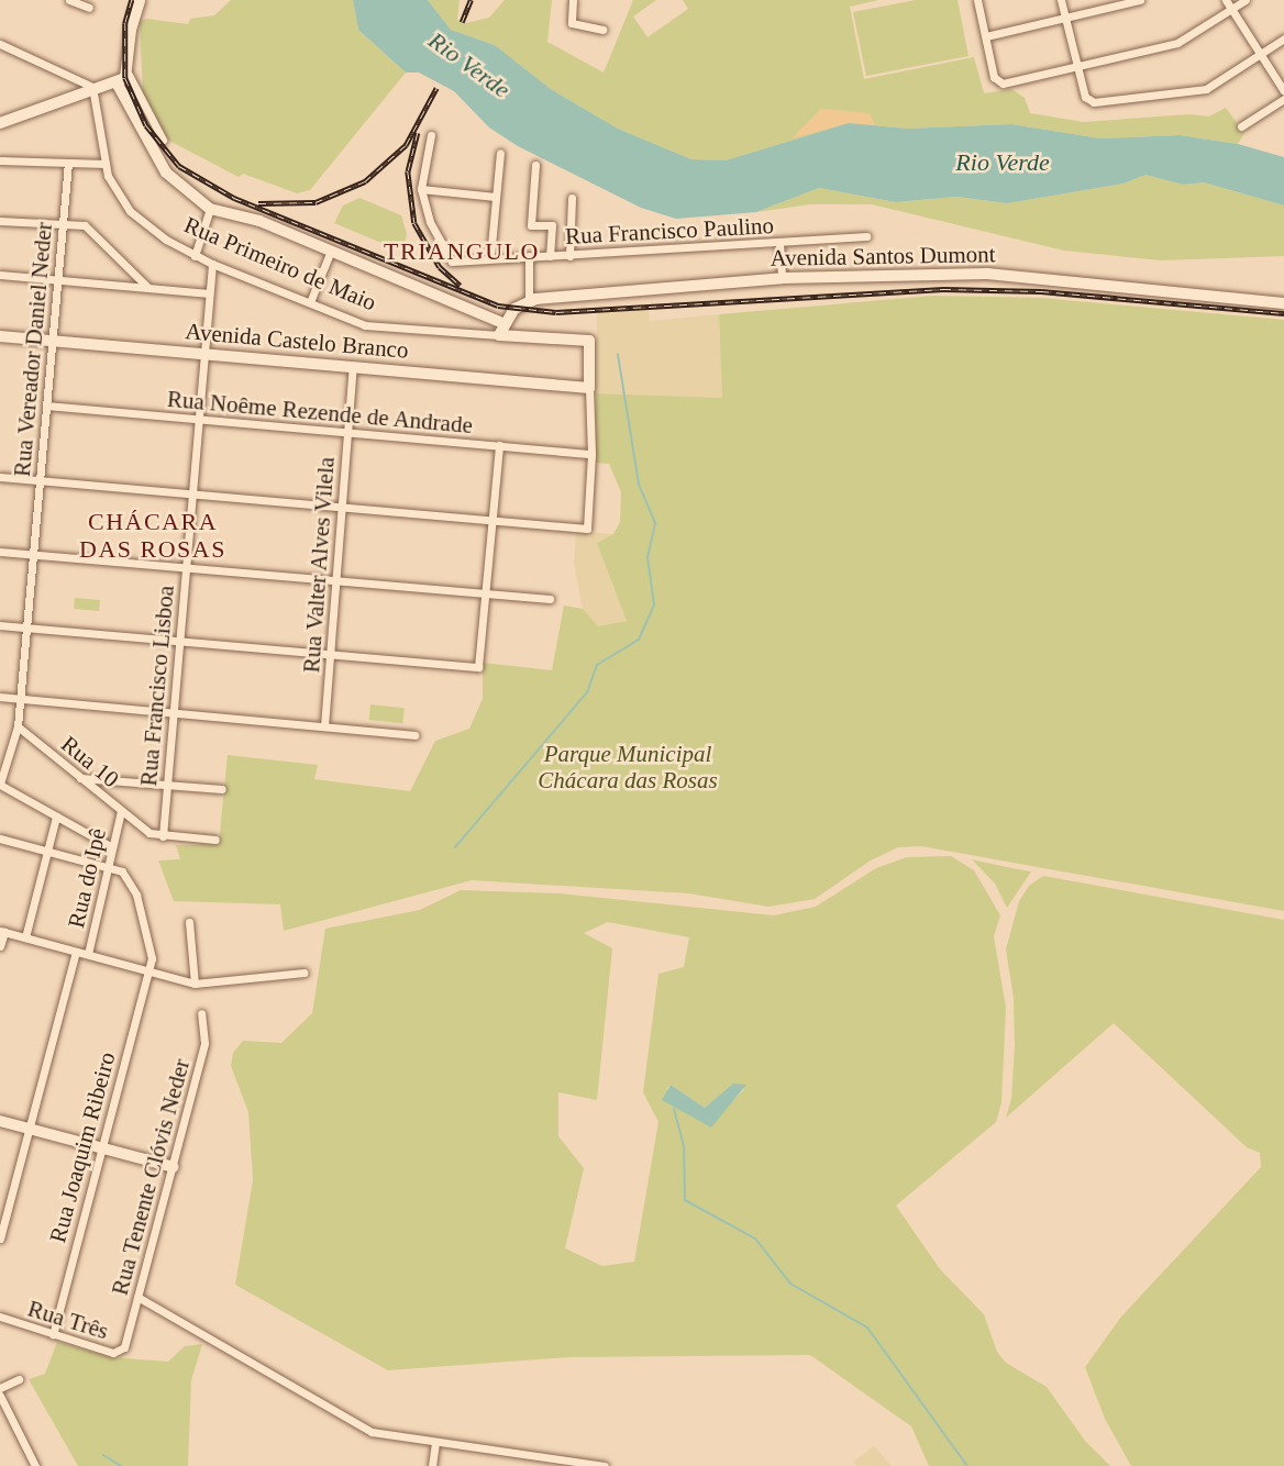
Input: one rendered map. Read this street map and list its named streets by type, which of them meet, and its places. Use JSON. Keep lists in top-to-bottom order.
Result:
{
  "streets": {
    "street": [
      "Rua Francisco Paulino",
      "Avenida Santos Dumont",
      "Rua Primeiro de Maio",
      "Avenida Castelo Branco",
      "Rua Vereador Daniel Neder",
      "Rua Noême Rezende de Andrade",
      "Rua Valter Alves Vilela",
      "Rua Francisco Lisboa",
      "Rua 10",
      "Rua do Ipê",
      "Rua Joaquim Ribeiro",
      "Rua Tenente Clóvis Neder",
      "Rua Três"
    ]
  },
  "crossings": [
    ["Rua Primeiro de Maio", "Avenida Castelo Branco"],
    ["Rua Primeiro de Maio", "Rua Francisco Lisboa"],
    ["Avenida Castelo Branco", "Rua Vereador Daniel Neder"],
    ["Avenida Castelo Branco", "Rua Valter Alves Vilela"],
    ["Avenida Castelo Branco", "Rua Francisco Lisboa"],
    ["Rua Vereador Daniel Neder", "Rua Noême Rezende de Andrade"],
    ["Rua Vereador Daniel Neder", "Rua 10"],
    ["Rua Noême Rezende de Andrade", "Rua Valter Alves Vilela"],
    ["Rua Noême Rezende de Andrade", "Rua Francisco Lisboa"],
    ["Rua Francisco Lisboa", "Rua 10"],
    ["Rua 10", "Rua do Ipê"],
    ["Rua do Ipê", "Rua Joaquim Ribeiro"],
    ["Rua Joaquim Ribeiro", "Rua Três"],
    ["Rua Tenente Clóvis Neder", "Rua Três"]
  ],
  "districts": ["TRIANGULO", "CHÁCARA DAS ROSAS"],
  "water": ["Rio Verde"],
  "parks": ["Parque Municipal Chácara das Rosas"]
}
